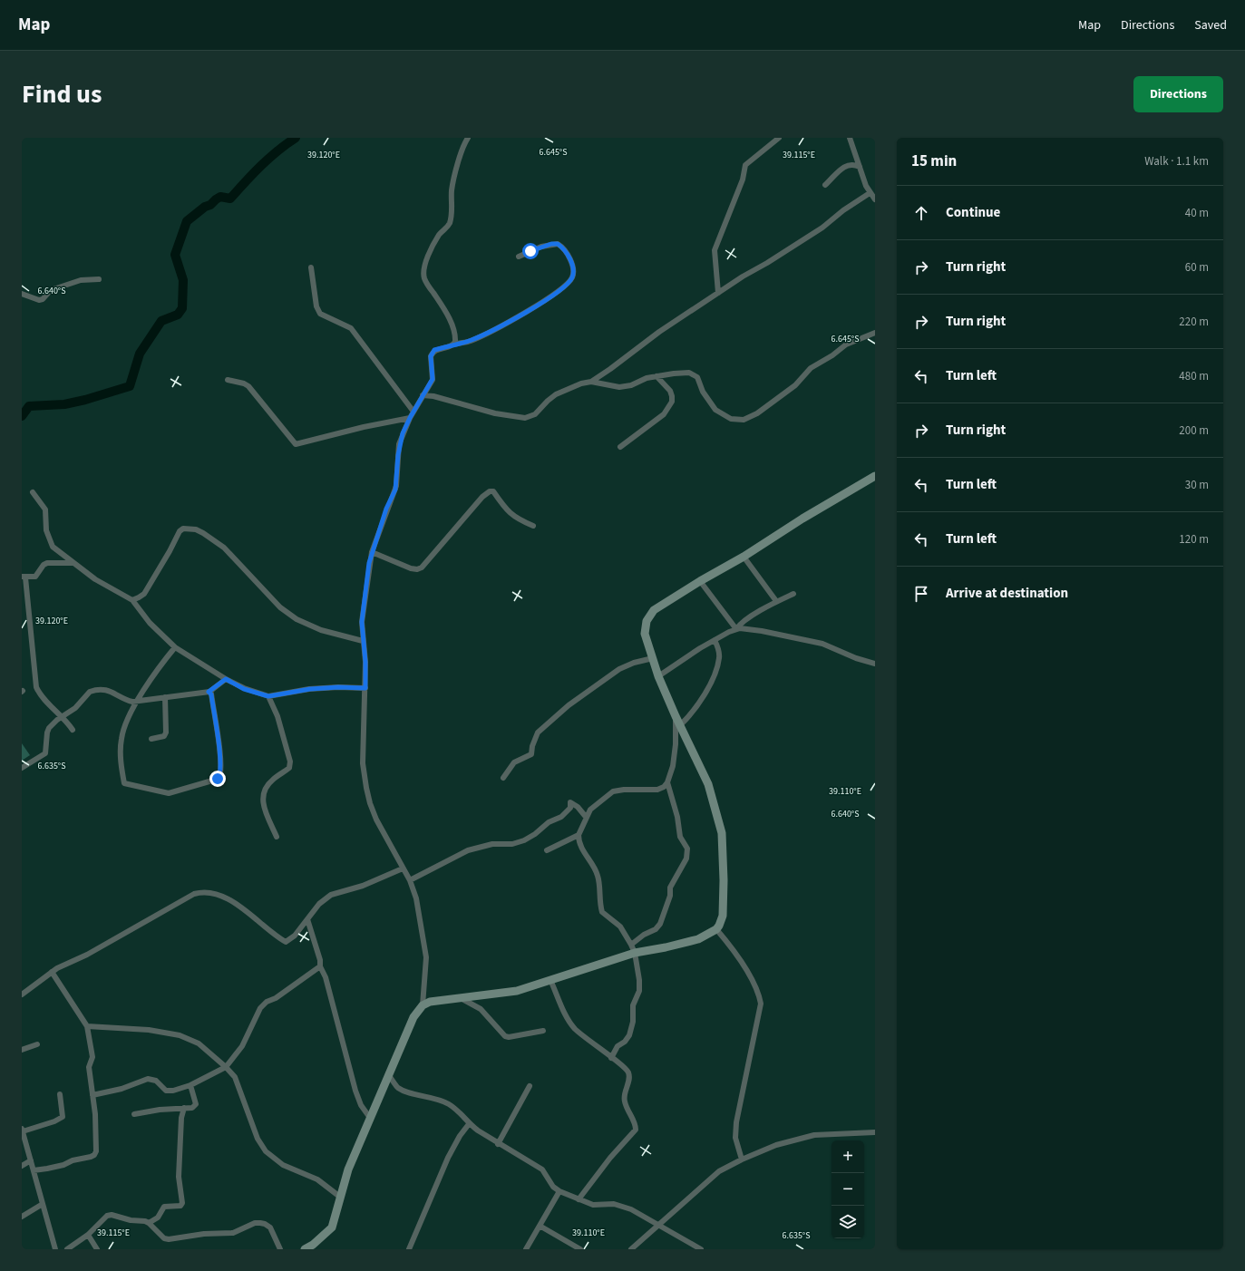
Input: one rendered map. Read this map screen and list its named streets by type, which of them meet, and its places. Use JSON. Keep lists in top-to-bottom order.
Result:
{
  "page": {
    "header": "Map",
    "nav": ["Map", "Directions", "Saved"],
    "title": "Find us",
    "buttons": "Directions",
    "heading": ["15 min", "Walk · 1.1 km"],
    "list": [
      ["Continue", "40 m"],
      ["Turn right", "60 m"],
      ["Turn right", "220 m"],
      ["Turn left", "480 m"],
      ["Turn right", "200 m"],
      ["Turn left", "30 m"],
      ["Turn left", "120 m"],
      "Arrive at destination"
    ],
    "map_buttons": ["+", "−"]
  },
  "coordinates": [
    "6.645°S",
    "39.120°E",
    "39.115°E",
    "6.640°S",
    "6.635°S",
    "39.110°E"
  ]
}
